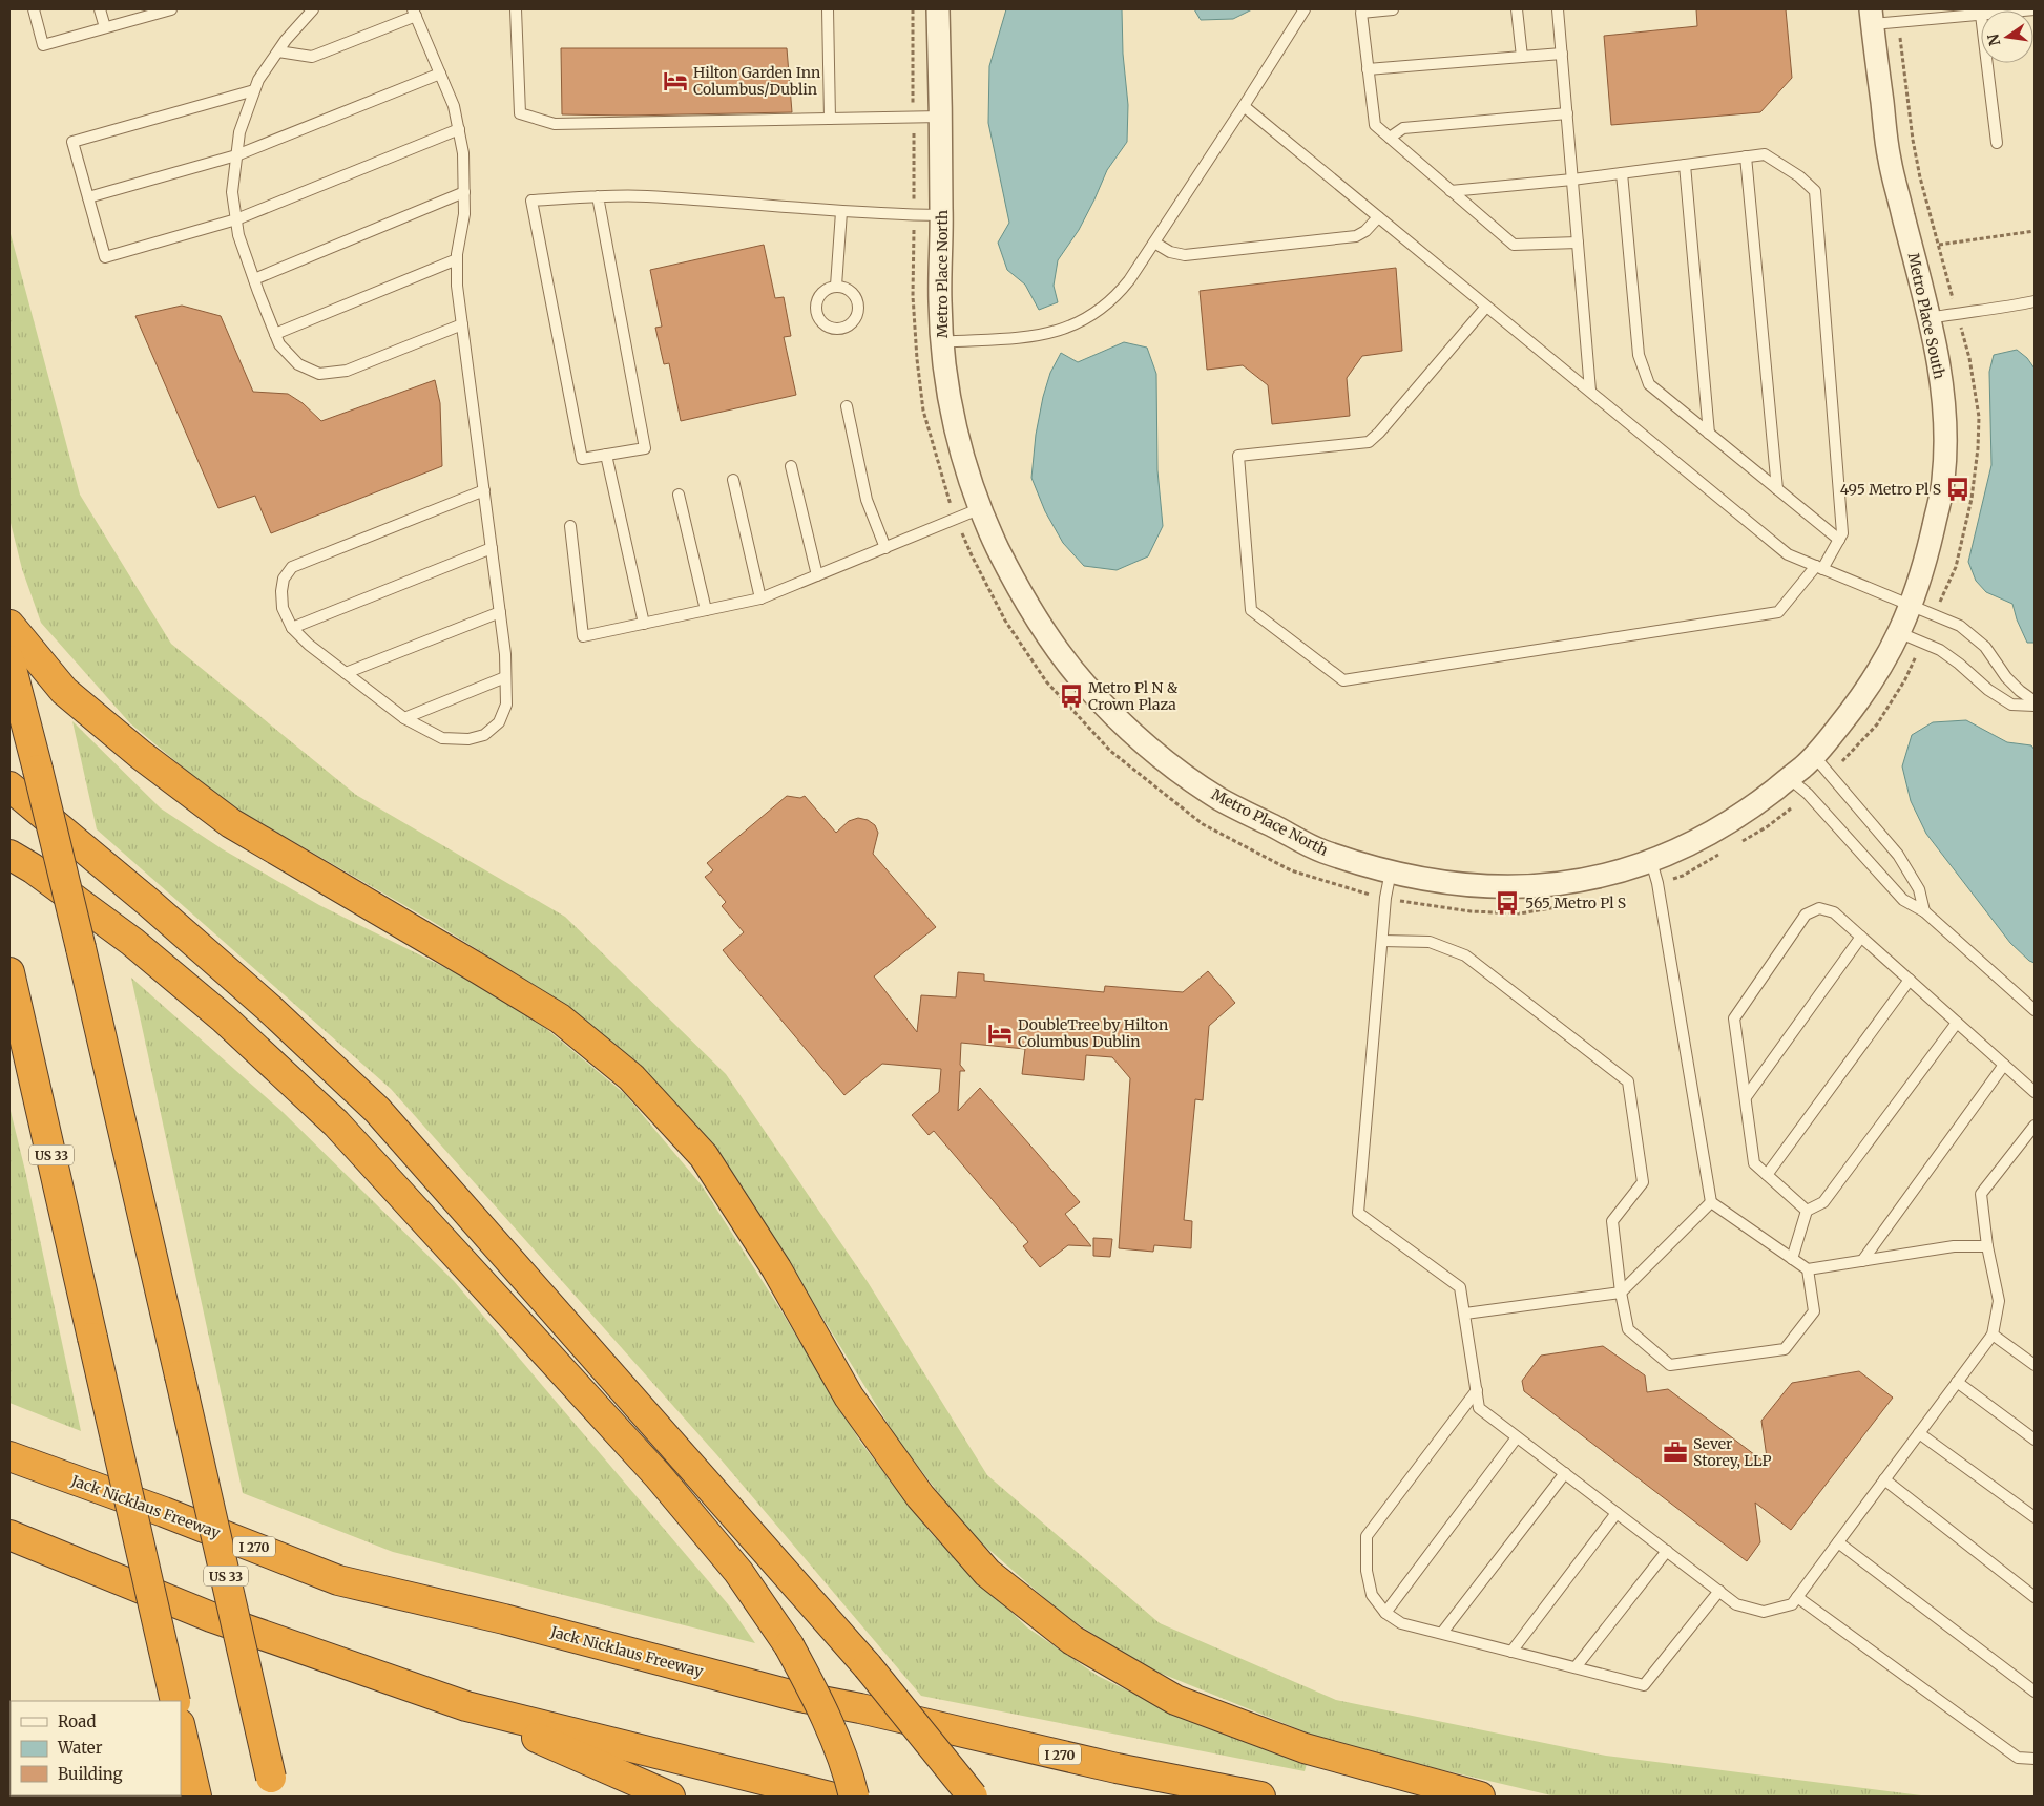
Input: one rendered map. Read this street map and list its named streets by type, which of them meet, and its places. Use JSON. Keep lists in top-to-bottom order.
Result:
{
  "streets": {
    "highway": ["US 33", "Jack Nicklaus Freeway", "I 270"],
    "street": ["Metro Place North", "Metro Place South"]
  },
  "crossings": [
    ["Metro Place North", "Metro Place South"]
  ],
  "places": {
    "hotel": ["Hilton Garden Inn Columbus/Dublin", "DoubleTree by Hilton Columbus Dublin"],
    "bus stop": ["495 Metro Pl S", "Metro Pl N & Crown Plaza", "565 Metro Pl S"],
    "office": ["Sever Storey, LLP"]
  },
  "legend": ["Road", "Water", "Building"],
  "north": "left"
}
